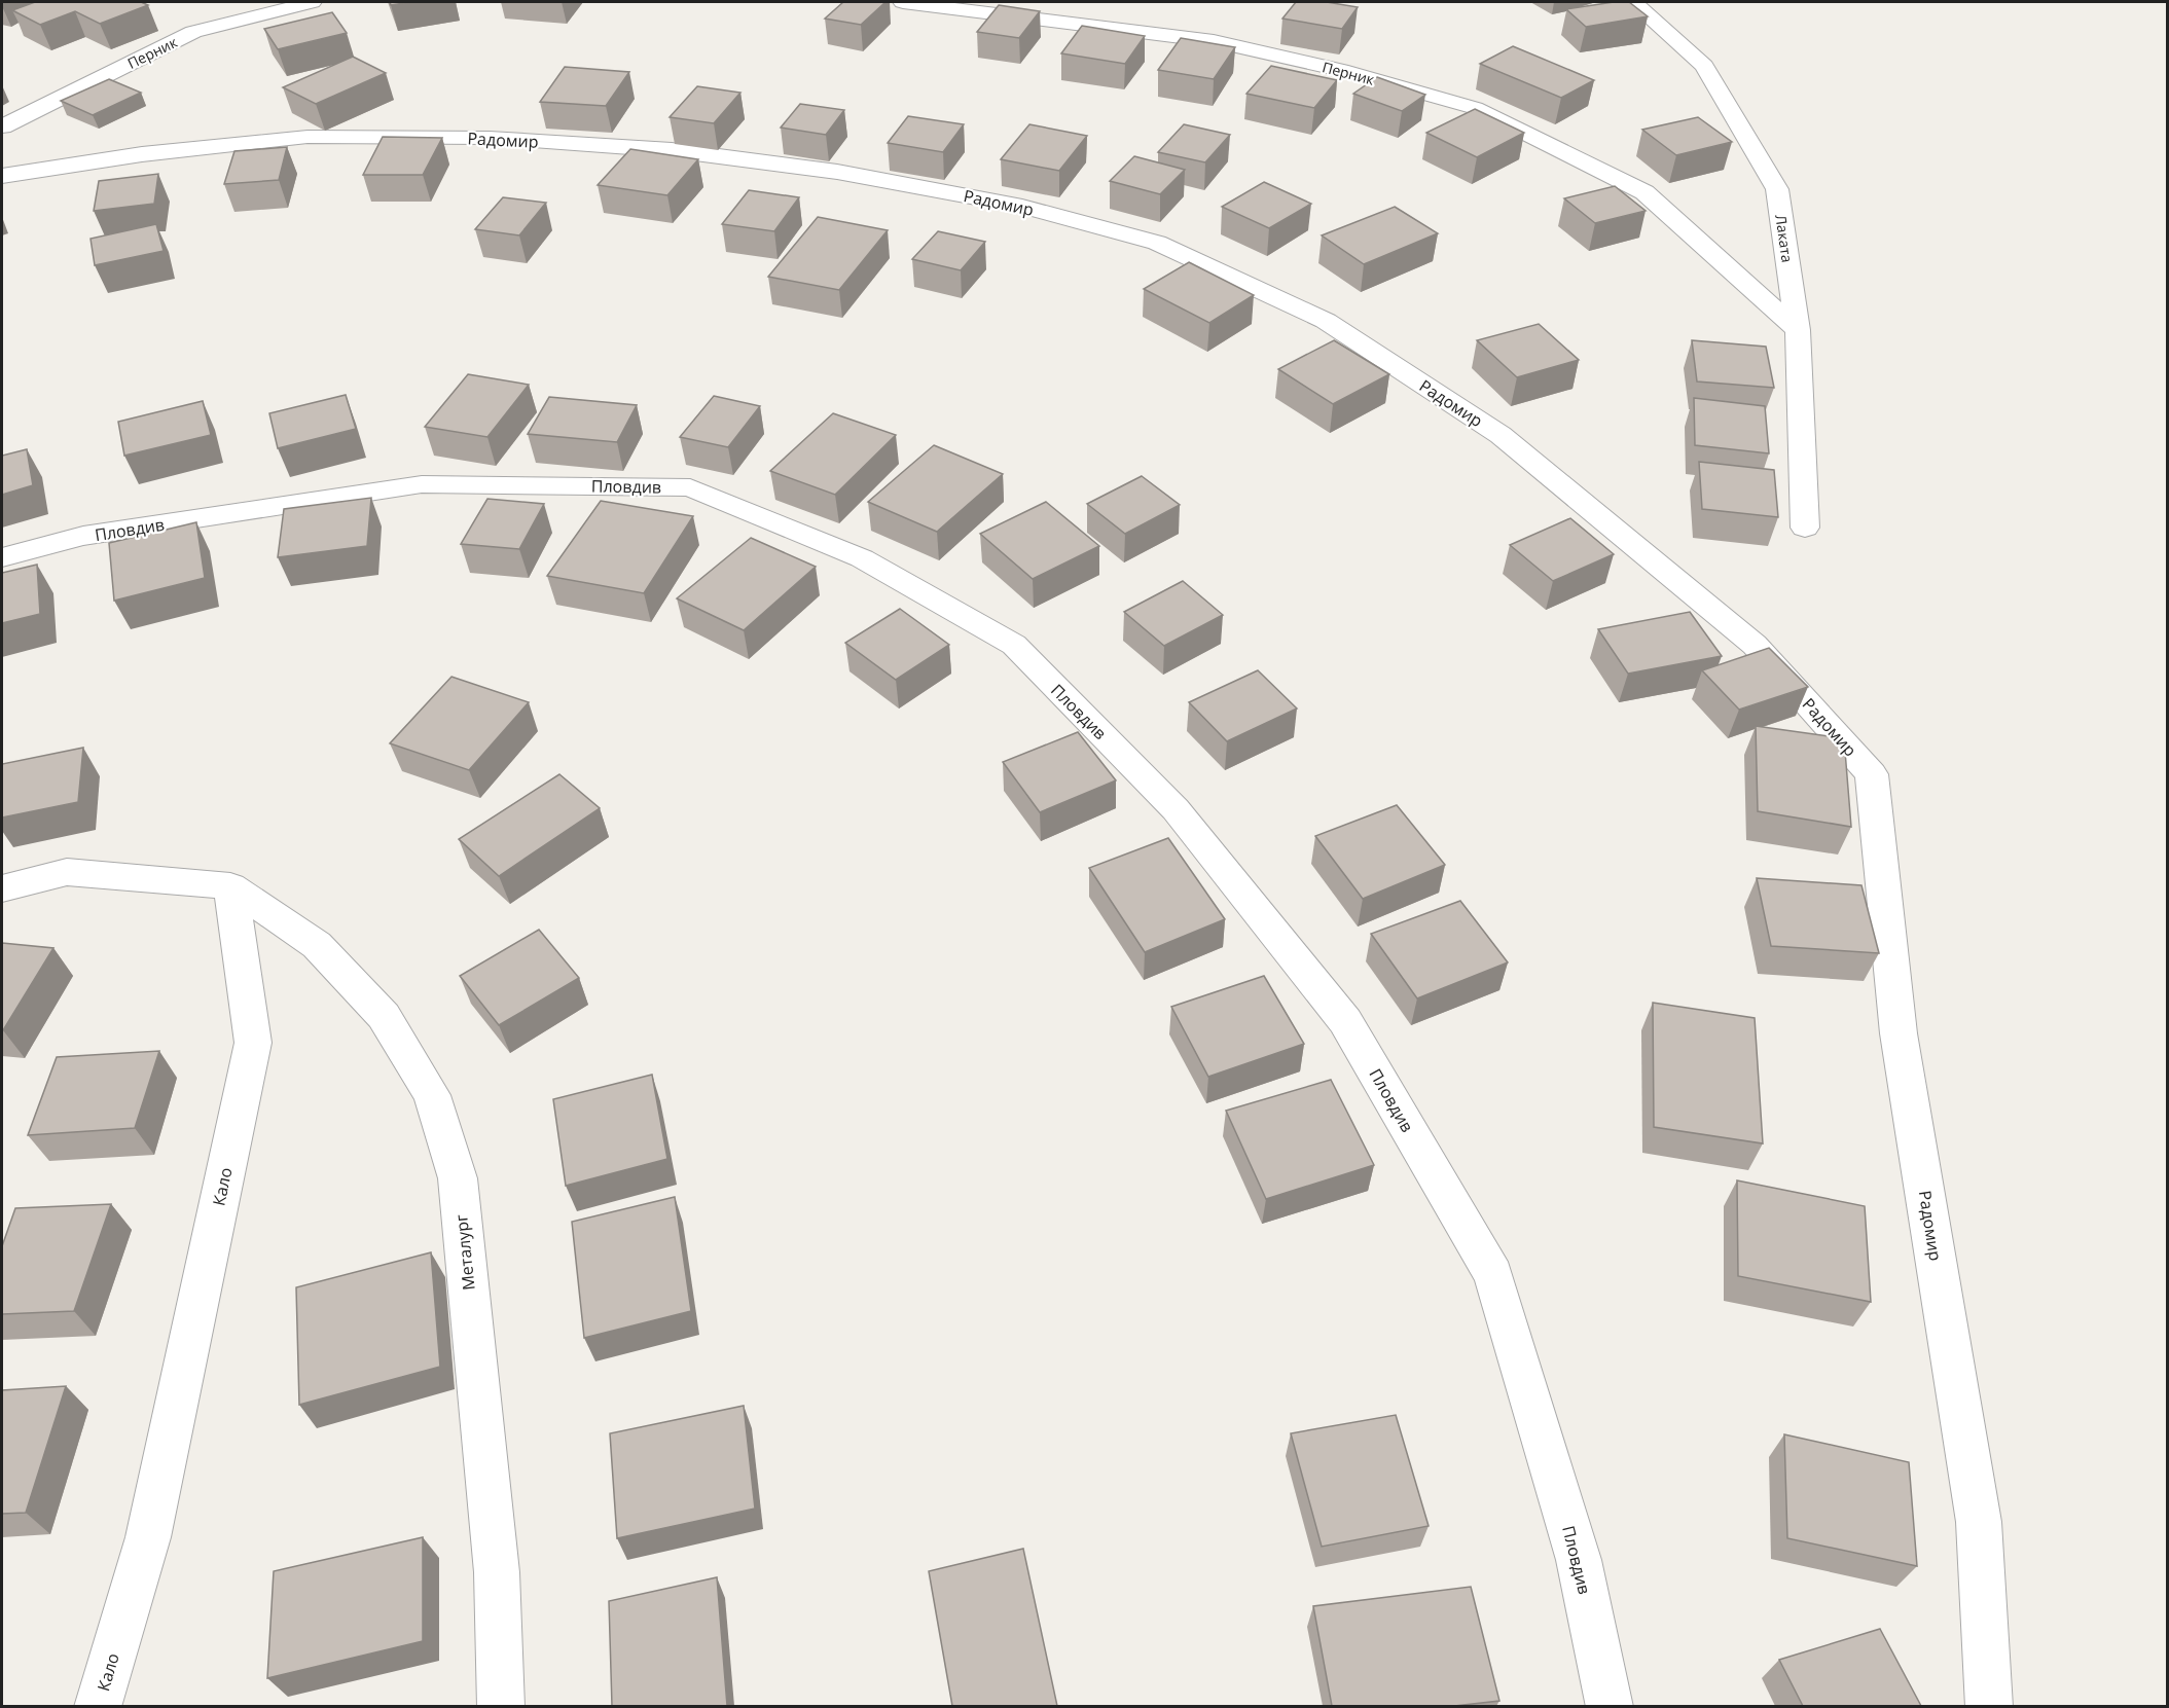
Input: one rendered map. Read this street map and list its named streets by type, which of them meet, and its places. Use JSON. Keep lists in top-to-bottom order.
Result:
{
  "streets": {
    "street": [
      "Перник",
      "Радомир",
      "Лаката",
      "Пловдив",
      "Кало",
      "Металург"
    ]
  },
  "crossings": [
    ["Перник", "Лаката"],
    ["Кало", "Металург"]
  ]
}
